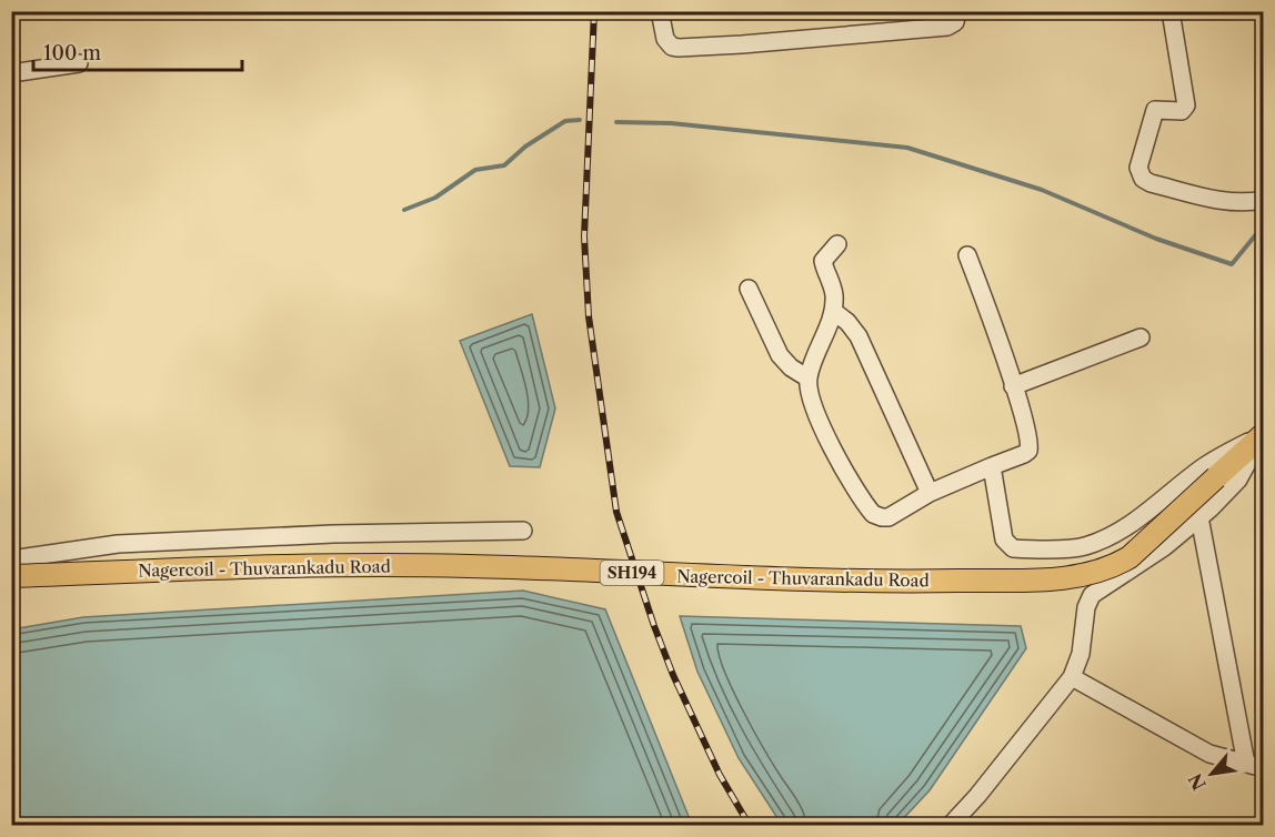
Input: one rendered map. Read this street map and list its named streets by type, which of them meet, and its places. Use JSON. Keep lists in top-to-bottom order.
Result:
{
  "streets": {
    "main road": ["Nagercoil - Thuvarankadu Road", "SH194"]
  },
  "scale_bar": "100 m",
  "north": "bottom left"
}
